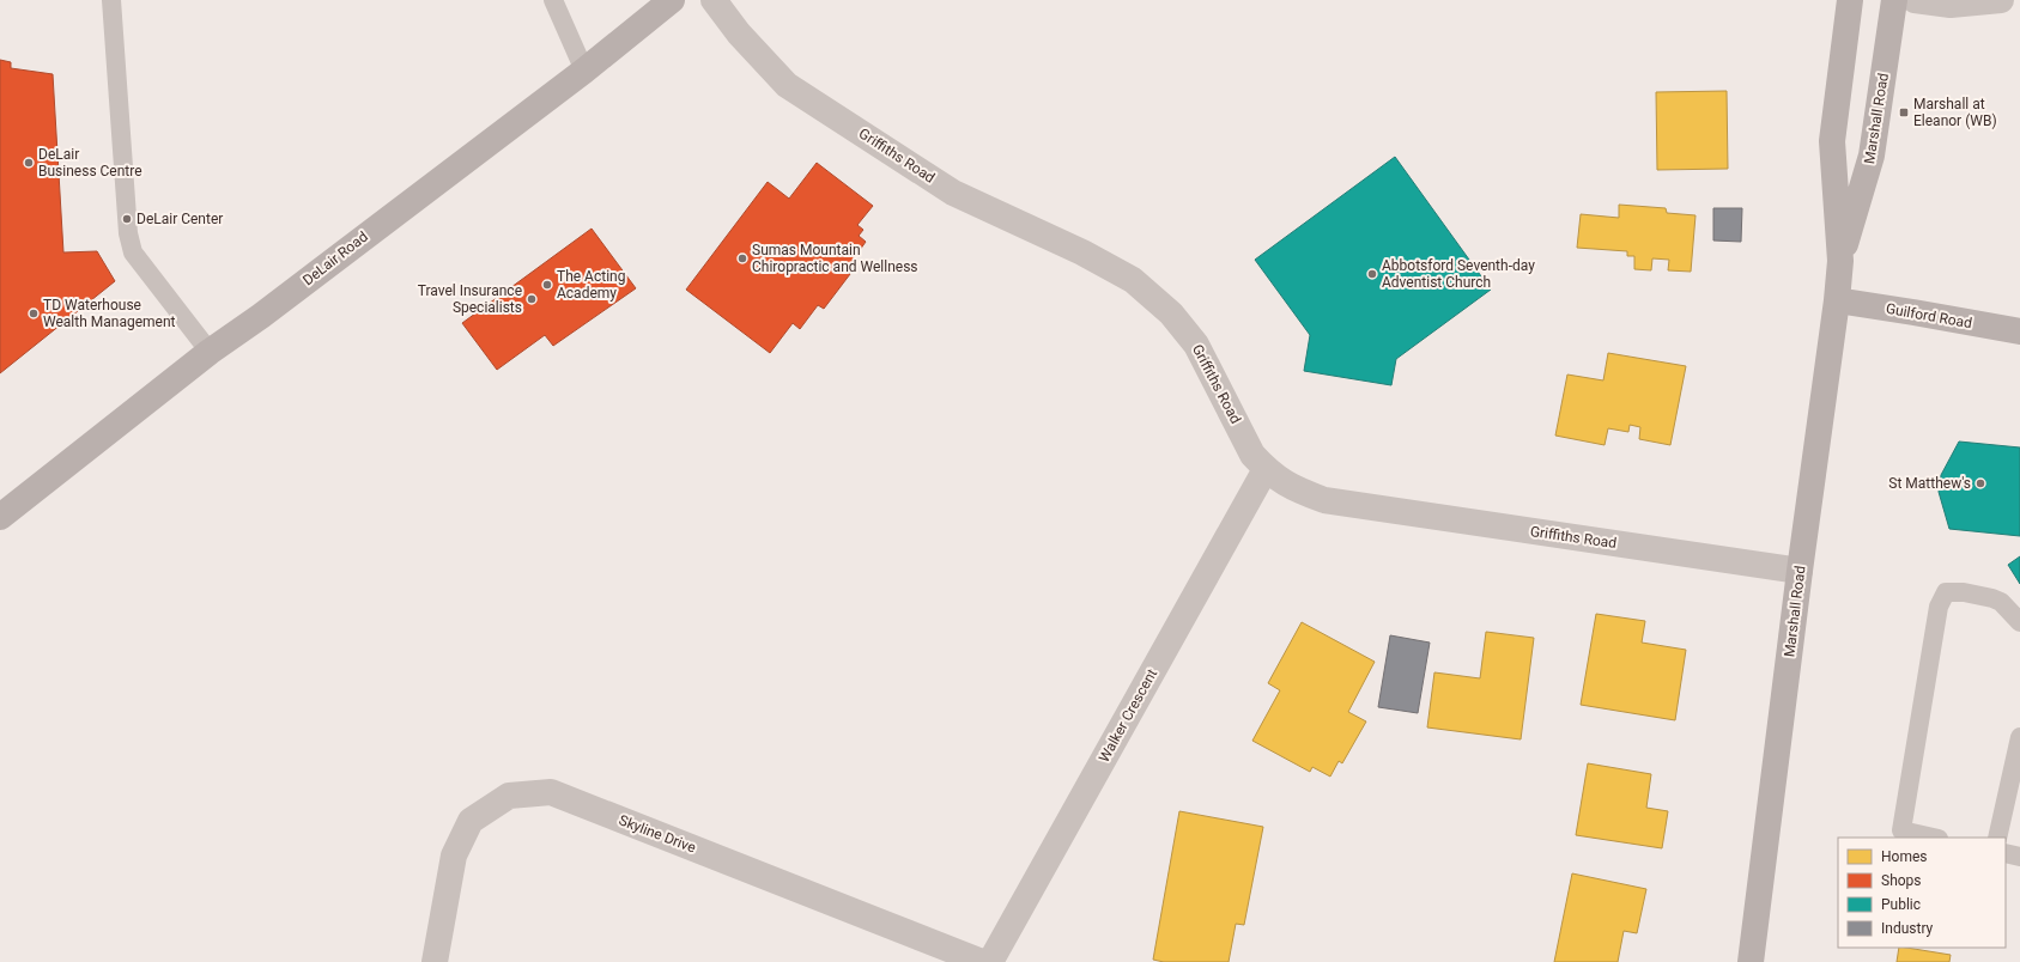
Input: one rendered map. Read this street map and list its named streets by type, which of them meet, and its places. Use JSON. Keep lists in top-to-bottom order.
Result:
{
  "streets": {
    "main road": ["Marshall Road", "DeLair Road", "Guilford Road"],
    "street": ["Griffiths Road", "Walker Crescent", "Skyline Drive"]
  },
  "crossings": [
    ["Marshall Road", "Griffiths Road"],
    ["Marshall Road", "Guilford Road"],
    ["Griffiths Road", "Walker Crescent"]
  ],
  "places": {
    "transit": ["Marshall at Eleanor (WB)"],
    "other": [
      "DeLair Business Centre",
      "DeLair Center",
      "Sumas Mountain Chiropractic and Wellness",
      "Abbotsford Seventh-day Adventist Church",
      "The Acting Academy",
      "Travel Insurance Specialists",
      "TD Waterhouse Wealth Management",
      "St Matthew's"
    ]
  },
  "legend": [
    "Homes",
    "Shops",
    "Public",
    "Industry"
  ]
}
